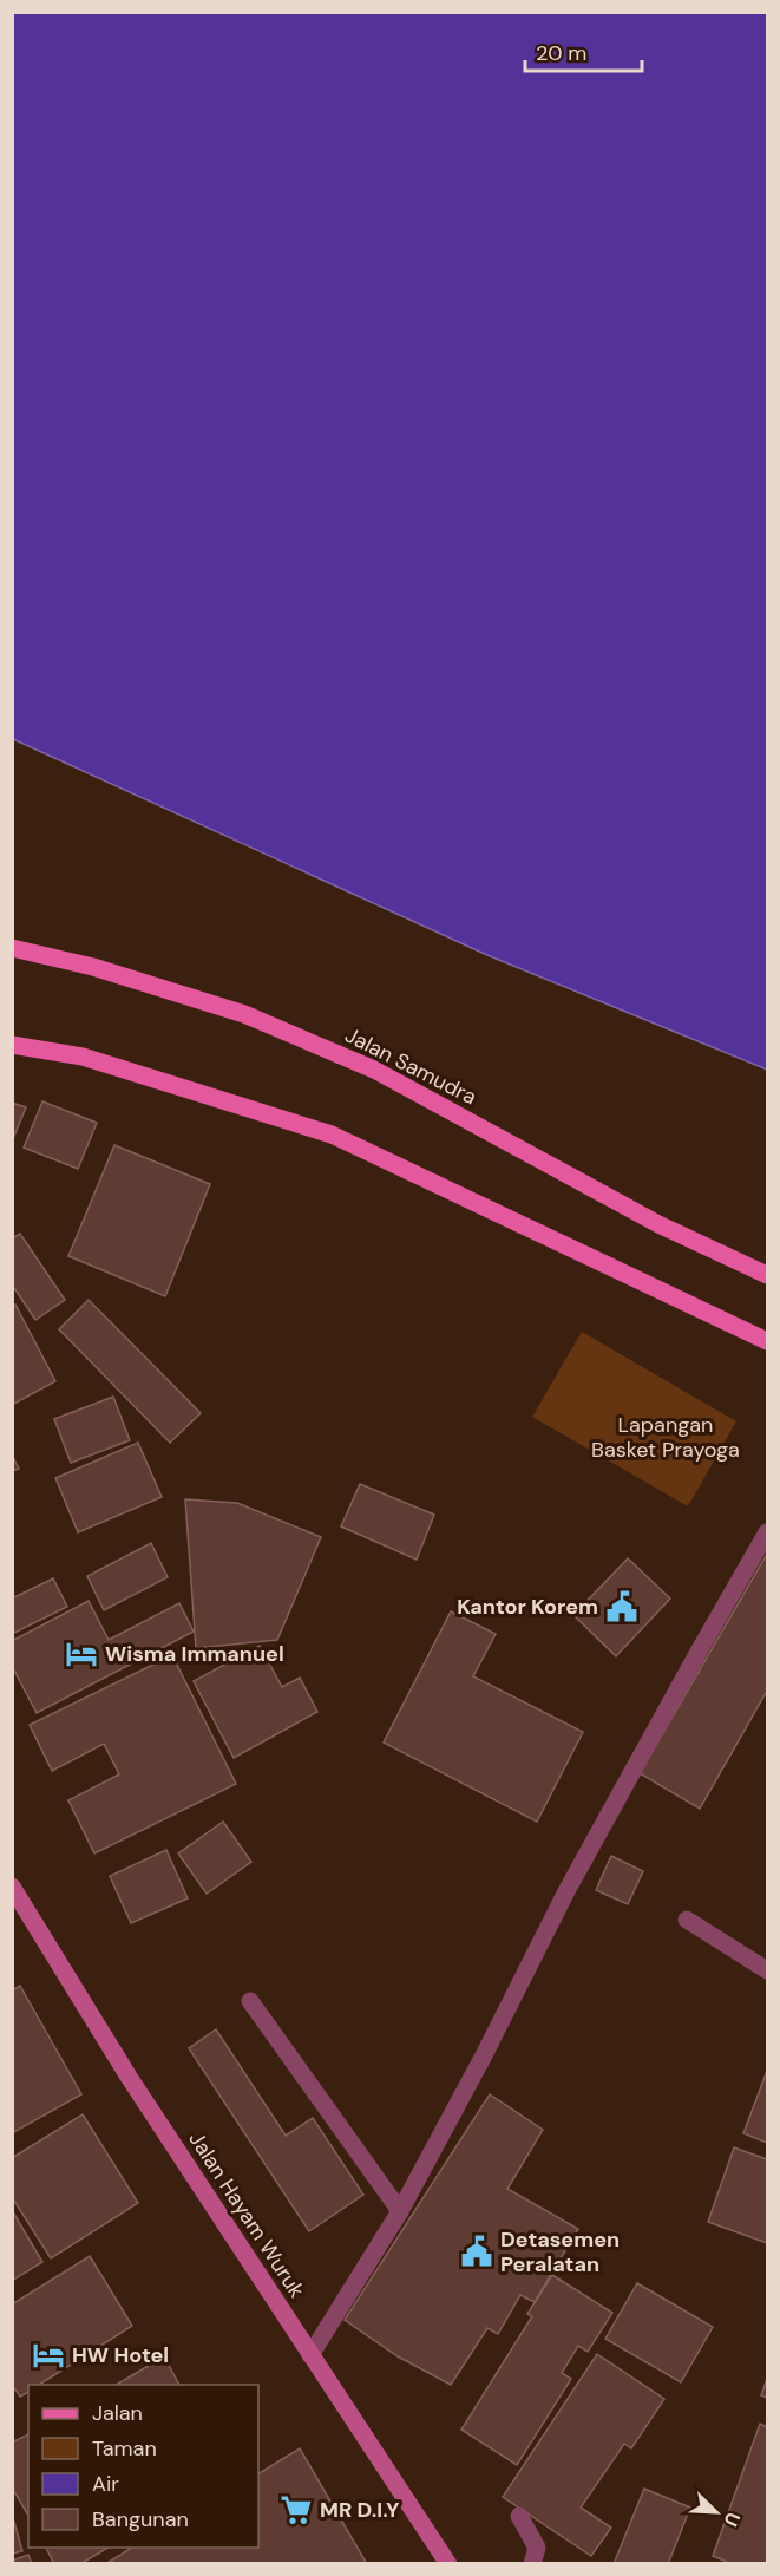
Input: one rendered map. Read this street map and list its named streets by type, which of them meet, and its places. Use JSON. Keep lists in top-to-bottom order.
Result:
{
  "streets": {
    "main road": ["Jalan Samudra", "Jalan Hayam Wuruk"]
  },
  "parks": ["Lapangan Basket Prayoga"],
  "places": {
    "public building": ["Kantor Korem", "Detasemen Peralatan"],
    "hotel": ["Wisma Immanuel", "HW Hotel"],
    "supermarket": ["MR D.I.Y"]
  },
  "legend": [
    "Jalan",
    "Taman",
    "Air",
    "Bangunan"
  ],
  "scale_bar": "20 m",
  "north": "bottom right"
}
